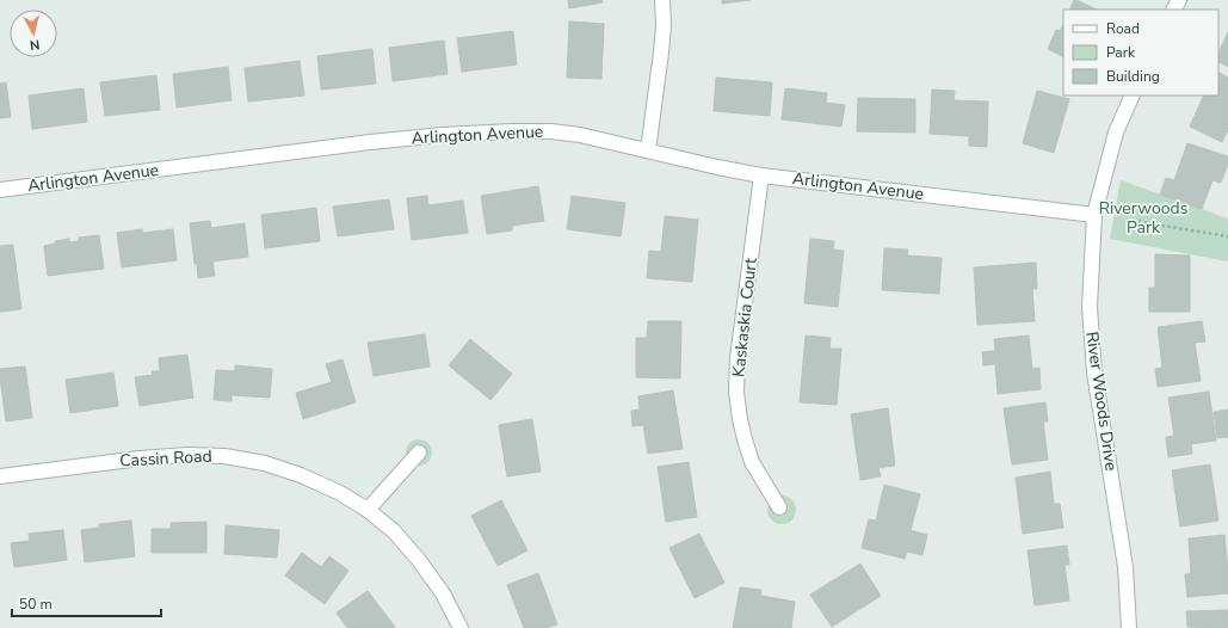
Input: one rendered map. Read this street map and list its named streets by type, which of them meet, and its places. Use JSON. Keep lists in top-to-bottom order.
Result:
{
  "streets": {
    "street": [
      "Arlington Avenue",
      "Kaskaskia Court",
      "River Woods Drive",
      "Cassin Road"
    ]
  },
  "crossings": [
    ["Arlington Avenue", "Kaskaskia Court"],
    ["Arlington Avenue", "River Woods Drive"]
  ],
  "parks": ["Riverwoods Park"],
  "legend": ["Road", "Park", "Building"],
  "scale_bar": "50 m",
  "north": "bottom"
}
